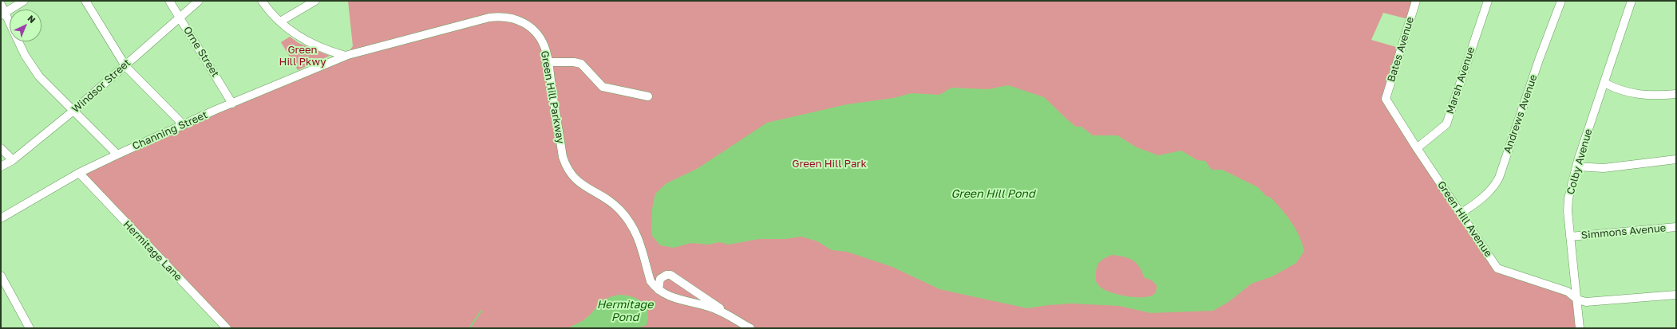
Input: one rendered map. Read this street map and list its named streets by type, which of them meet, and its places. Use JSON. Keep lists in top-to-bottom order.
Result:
{
  "streets": {
    "street": [
      "Bates Avenue",
      "Orne Street",
      "Marsh Avenue",
      "Windsor Street",
      "Green Hill Parkway",
      "Andrews Avenue",
      "Channing Street",
      "Colby Avenue",
      "Green Hill Avenue",
      "Simmons Avenue",
      "Hermitage Lane"
    ]
  },
  "crossings": [
    ["Bates Avenue", "Green Hill Avenue"],
    ["Orne Street", "Windsor Street"],
    ["Orne Street", "Channing Street"],
    ["Marsh Avenue", "Green Hill Avenue"],
    ["Green Hill Parkway", "Channing Street"],
    ["Andrews Avenue", "Green Hill Avenue"],
    ["Channing Street", "Hermitage Lane"],
    ["Colby Avenue", "Green Hill Avenue"],
    ["Colby Avenue", "Simmons Avenue"]
  ],
  "water": ["Green Hill Pond", "Hermitage Pond"],
  "parks": ["Green Hill Pkwy", "Green Hill Park"],
  "north": "top right"
}
